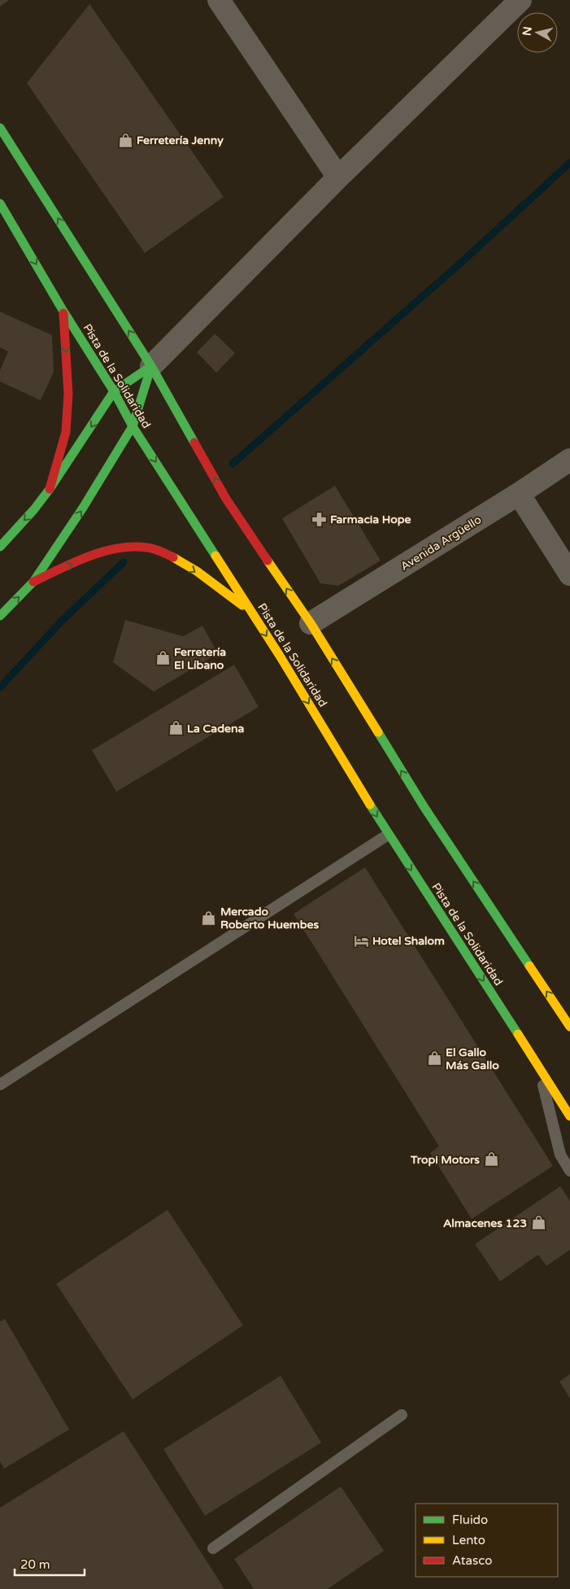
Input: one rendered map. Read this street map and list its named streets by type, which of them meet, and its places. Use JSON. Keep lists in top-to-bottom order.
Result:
{
  "streets": {
    "main road": ["Pista de la Solidaridad"],
    "street": ["Avenida Argüello"]
  },
  "places": {
    "shop": [
      "Ferretería Jenny",
      "Ferretería El Líbano",
      "La Cadena",
      "Mercado Roberto Huembes",
      "El Gallo Más Gallo",
      "Tropi Motors",
      "Almacenes 123"
    ],
    "pharmacy": ["Farmacia Hope"],
    "hotel": ["Hotel Shalom"]
  },
  "legend": ["Fluido", "Lento", "Atasco"],
  "scale_bar": "20 m",
  "north": "left"
}
